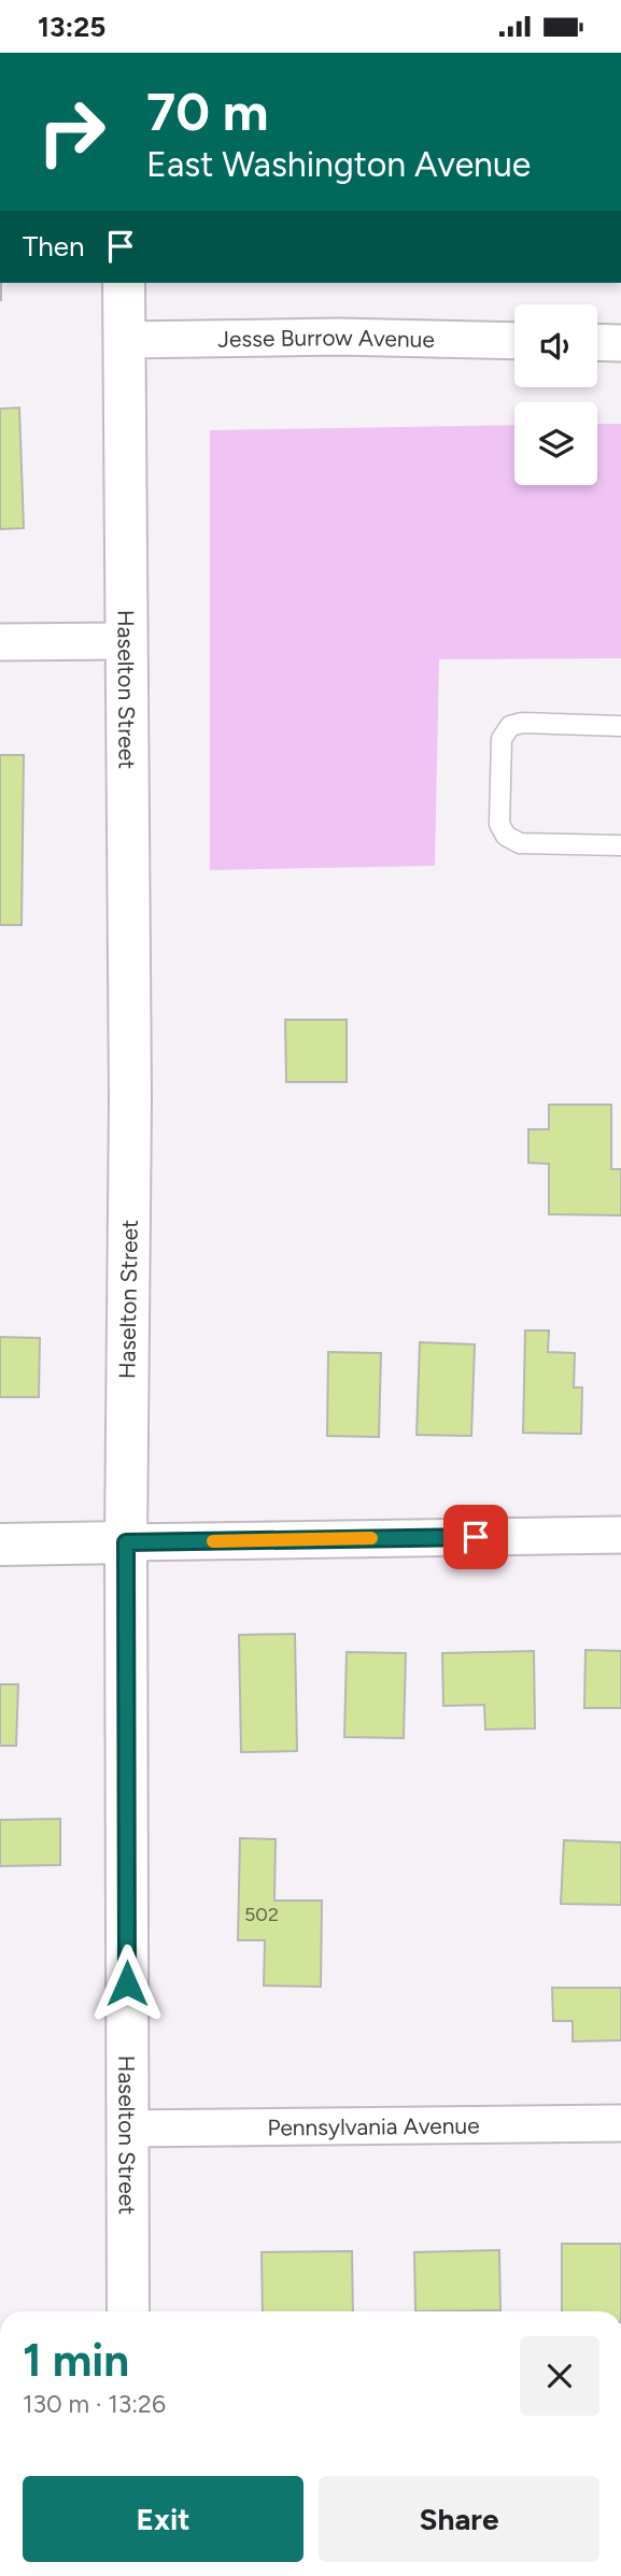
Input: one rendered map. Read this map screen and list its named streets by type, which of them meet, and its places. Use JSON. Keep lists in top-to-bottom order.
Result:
{
  "streets": {
    "street": ["Jesse Burrow Avenue", "Haselton Street", "Pennsylvania Avenue"]
  },
  "crossings": [
    ["Jesse Burrow Avenue", "Haselton Street"],
    ["Haselton Street", "Pennsylvania Avenue"]
  ],
  "house_numbers": ["502"],
  "page": {
    "status": "13:25",
    "turn": ["70 m", "East Washington Avenue"],
    "then": "Then",
    "heading": ["1 min", "130 m · 13:26"],
    "buttons": ["Exit", "Share"]
  }
}
